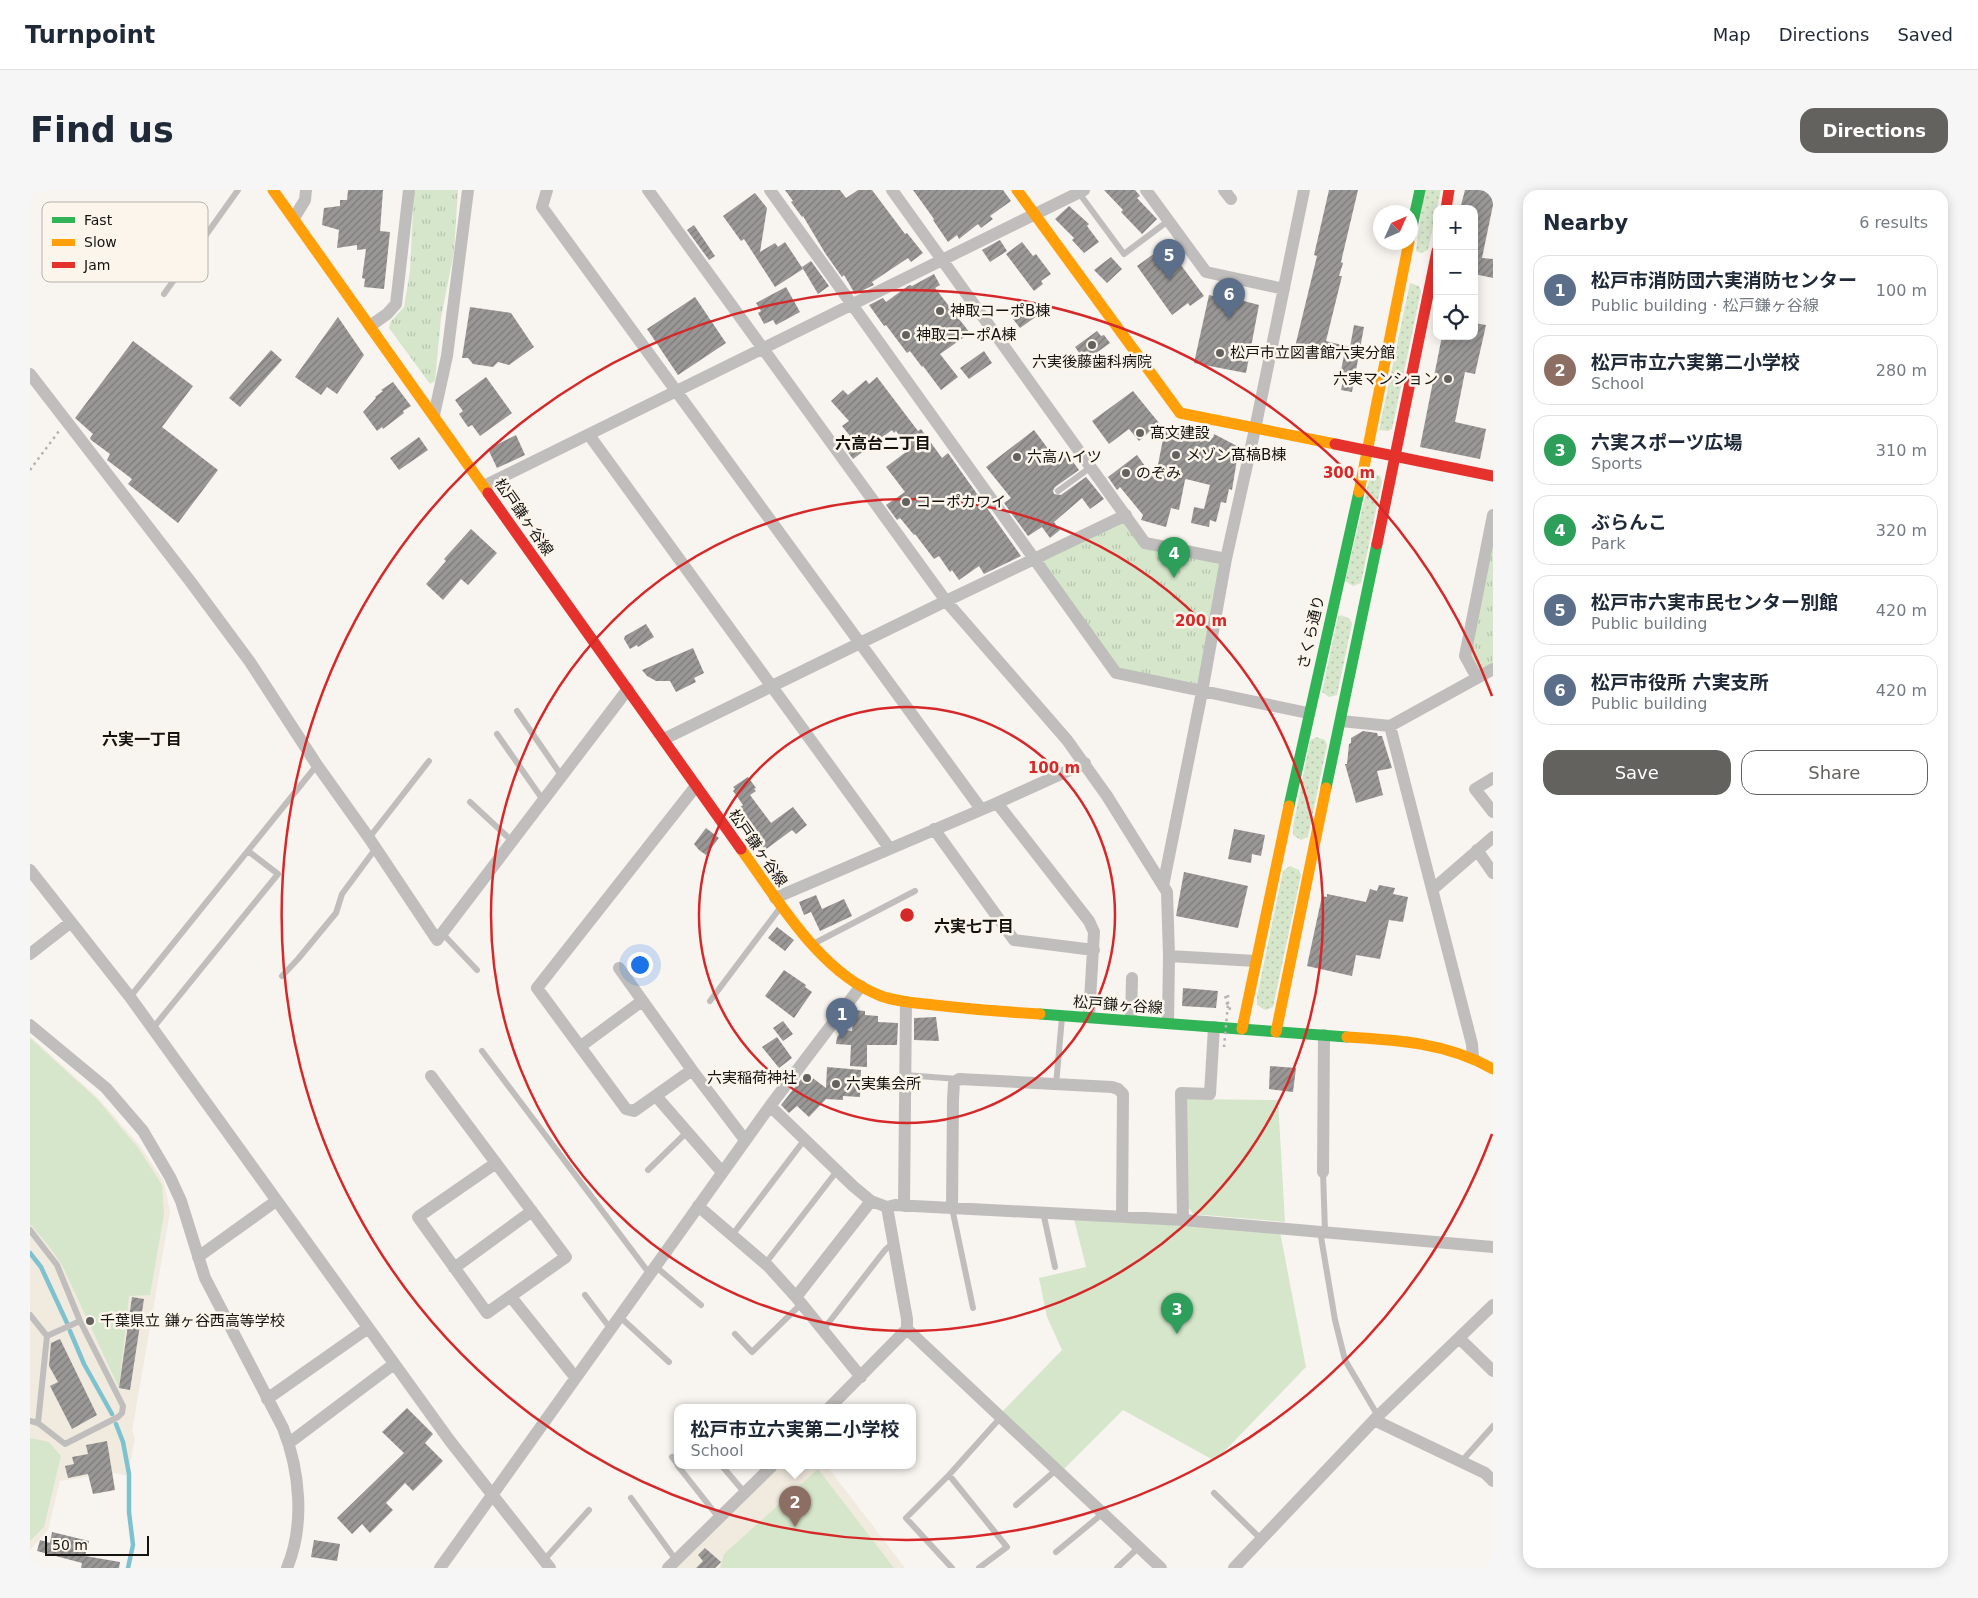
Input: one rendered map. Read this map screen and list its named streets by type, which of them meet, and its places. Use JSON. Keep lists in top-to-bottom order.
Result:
{
  "streets": {
    "street": ["松戸鎌ヶ谷線", "さくら通り"]
  },
  "crossings": [
    ["松戸鎌ヶ谷線", "さくら通り"]
  ],
  "districts": ["六高台二丁目", "六実一丁目", "六実七丁目"],
  "places": [
    "神取コーポB棟",
    "神取コーポA棟",
    "六実後藤歯科病院",
    "松戸市立図書館六実分館",
    "六実マンション",
    "髙文建設",
    "メゾン髙槁B棟",
    "六高ハイツ",
    "のぞみ",
    "コーポカワイ",
    "六実稲荷神社",
    "六実集会所",
    "千葉県立 鎌ヶ谷西高等学校"
  ],
  "legend": ["Fast", "Slow", "Jam"],
  "scale_bar": "50 m",
  "north": "top right",
  "page": {
    "header": "Turnpoint",
    "nav": ["Map", "Directions", "Saved"],
    "buttons": [
      "Directions",
      ["Save", "Share"]
    ],
    "title": "Find us",
    "heading": ["Nearby", "6 results"],
    "map_buttons": ["+", "−"],
    "pins": [
      "5",
      "6",
      "4",
      "1",
      "3",
      "2"
    ],
    "list": [
      {
        "mark": "1",
        "name": "松戸市消防団六実消防センター",
        "note": "Public building · 松戸鎌ヶ谷線",
        "value": "100 m"
      },
      {
        "mark": "2",
        "name": "松戸市立六実第二小学校",
        "note": "School",
        "value": "280 m"
      },
      {
        "mark": "3",
        "name": "六実スポーツ広場",
        "note": "Sports",
        "value": "310 m"
      },
      {
        "mark": "4",
        "name": "ぶらんこ",
        "note": "Park",
        "value": "320 m"
      },
      {
        "mark": "5",
        "name": "松戸市六実市民センター別館",
        "note": "Public building",
        "value": "420 m"
      },
      {
        "mark": "6",
        "name": "松戸市役所 六実支所",
        "note": "Public building",
        "value": "420 m"
      }
    ],
    "popup": ["松戸市立六実第二小学校", "School"],
    "scale": "50 m"
  },
  "rings": ["300 m", "200 m", "100 m"]
}
